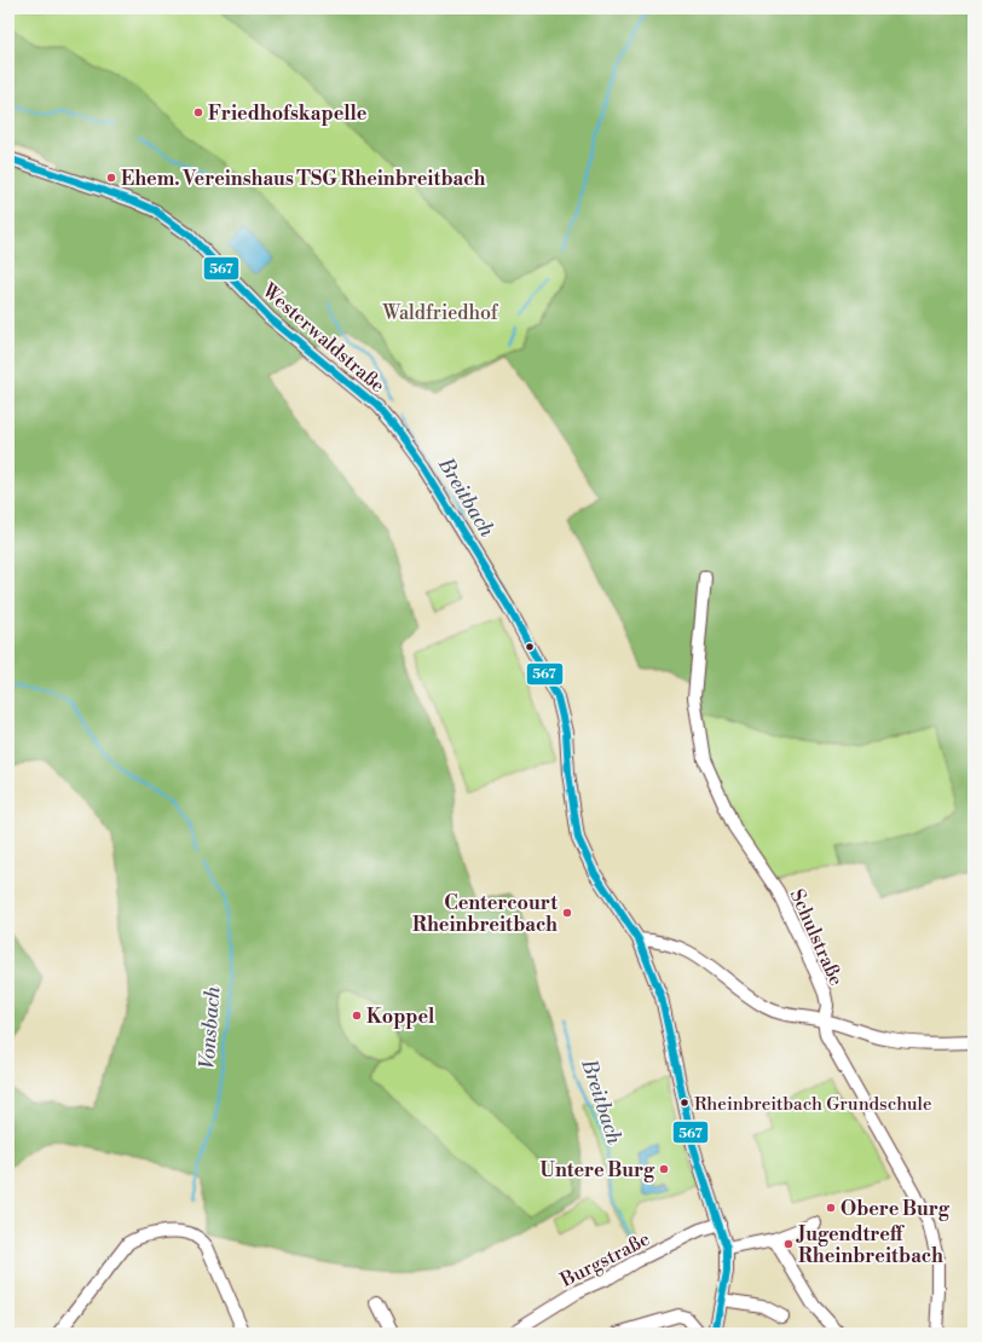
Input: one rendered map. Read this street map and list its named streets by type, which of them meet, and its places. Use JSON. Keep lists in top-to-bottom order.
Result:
{
  "streets": {
    "street": ["Westerwaldstraße", "Schulstraße", "Burgstraße"]
  },
  "crossings": [
    ["Westerwaldstraße", "Burgstraße"]
  ],
  "water": ["Breitbach", "Vonsbach"],
  "parks": ["Waldfriedhof"],
  "places": [
    "Friedhofskapelle",
    "Ehem. Vereinshaus TSG Rheinbreitbach",
    "Centercourt Rheinbreitbach",
    "Koppel",
    "Rheinbreitbach Grundschule",
    "Untere Burg",
    "Obere Burg",
    "Jugendtreff Rheinbreitbach"
  ],
  "lines": ["transit line 567"]
}
